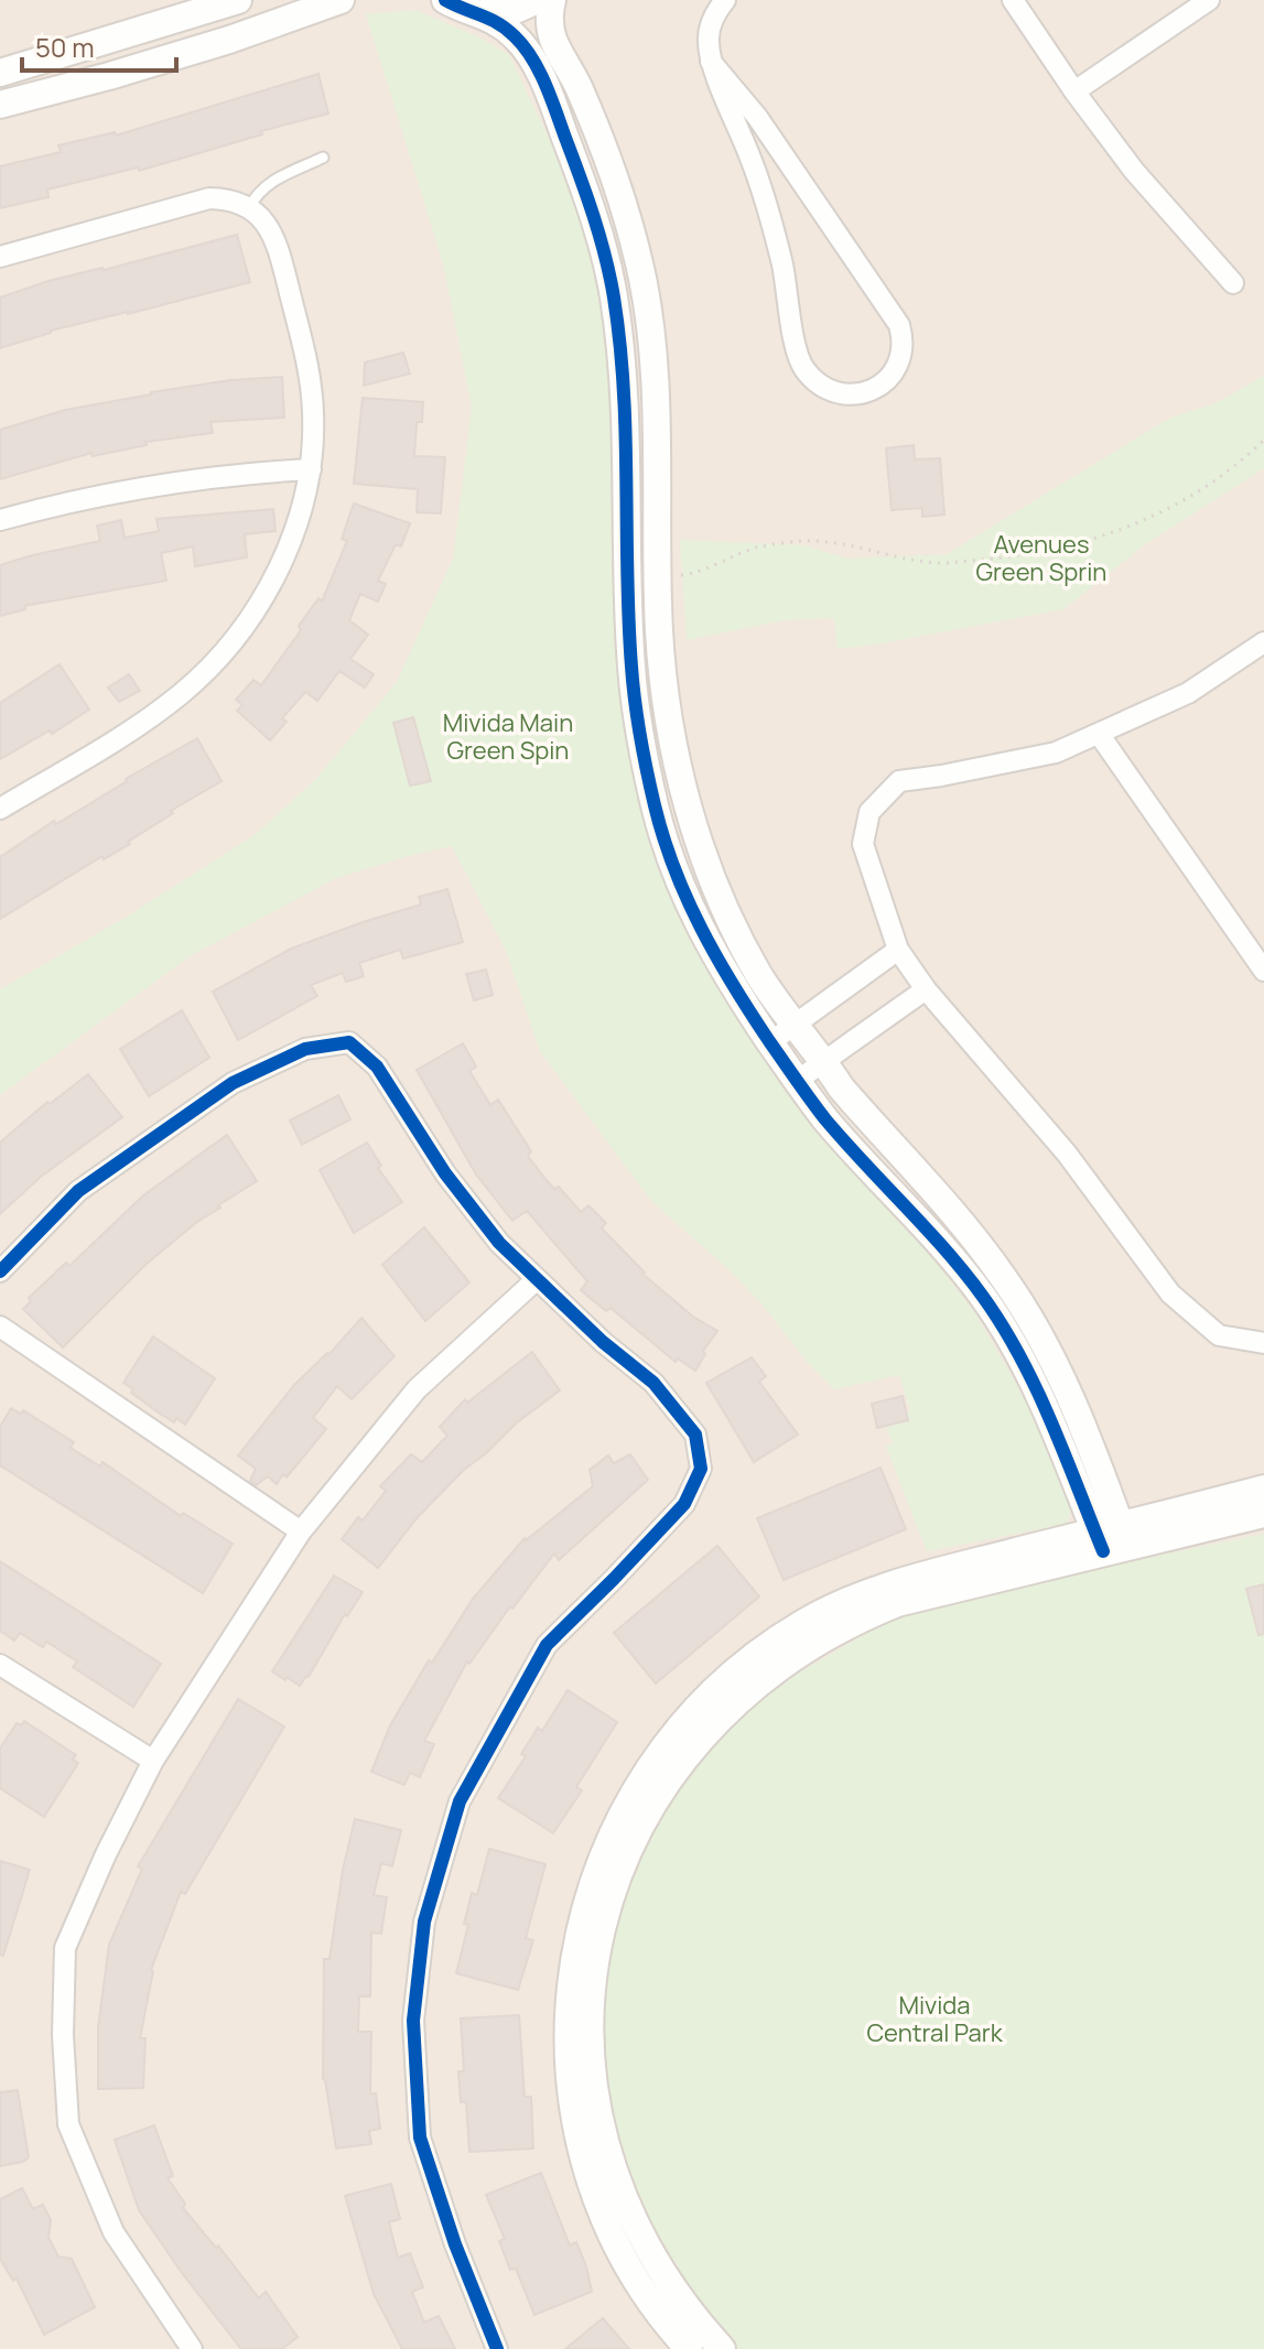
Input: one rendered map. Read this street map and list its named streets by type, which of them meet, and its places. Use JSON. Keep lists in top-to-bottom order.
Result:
{
  "parks": ["Avenues Green Sprin", "Mivida Main Green Spin", "Mivida Central Park"],
  "scale_bar": "50 m"
}
